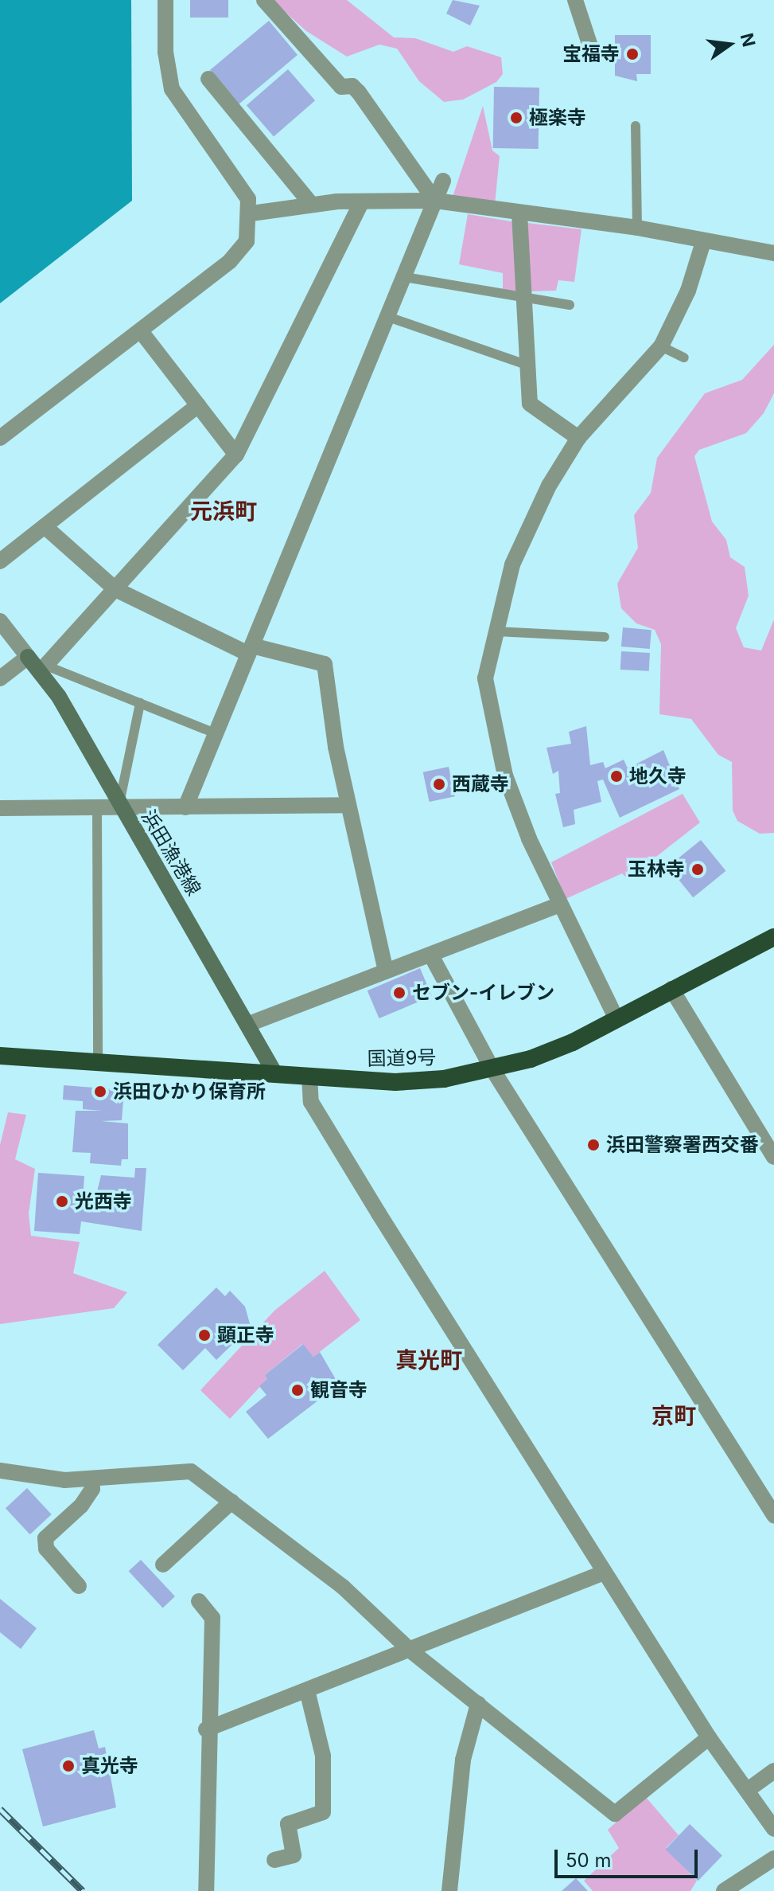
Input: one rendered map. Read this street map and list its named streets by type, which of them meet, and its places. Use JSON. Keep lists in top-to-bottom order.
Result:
{
  "streets": {
    "highway": ["国道9号"],
    "main road": ["浜田漁港線"]
  },
  "crossings": [
    ["浜田漁港線", "国道9号"]
  ],
  "districts": ["元浜町", "真光町", "京町"],
  "places": [
    "宝福寺",
    "極楽寺",
    "地久寺",
    "西蔵寺",
    "玉林寺",
    "セブン-イレブン",
    "浜田ひかり保育所",
    "浜田警察署西交番",
    "光西寺",
    "顕正寺",
    "観音寺",
    "真光寺"
  ],
  "scale_bar": "50 m",
  "north": "right"
}
